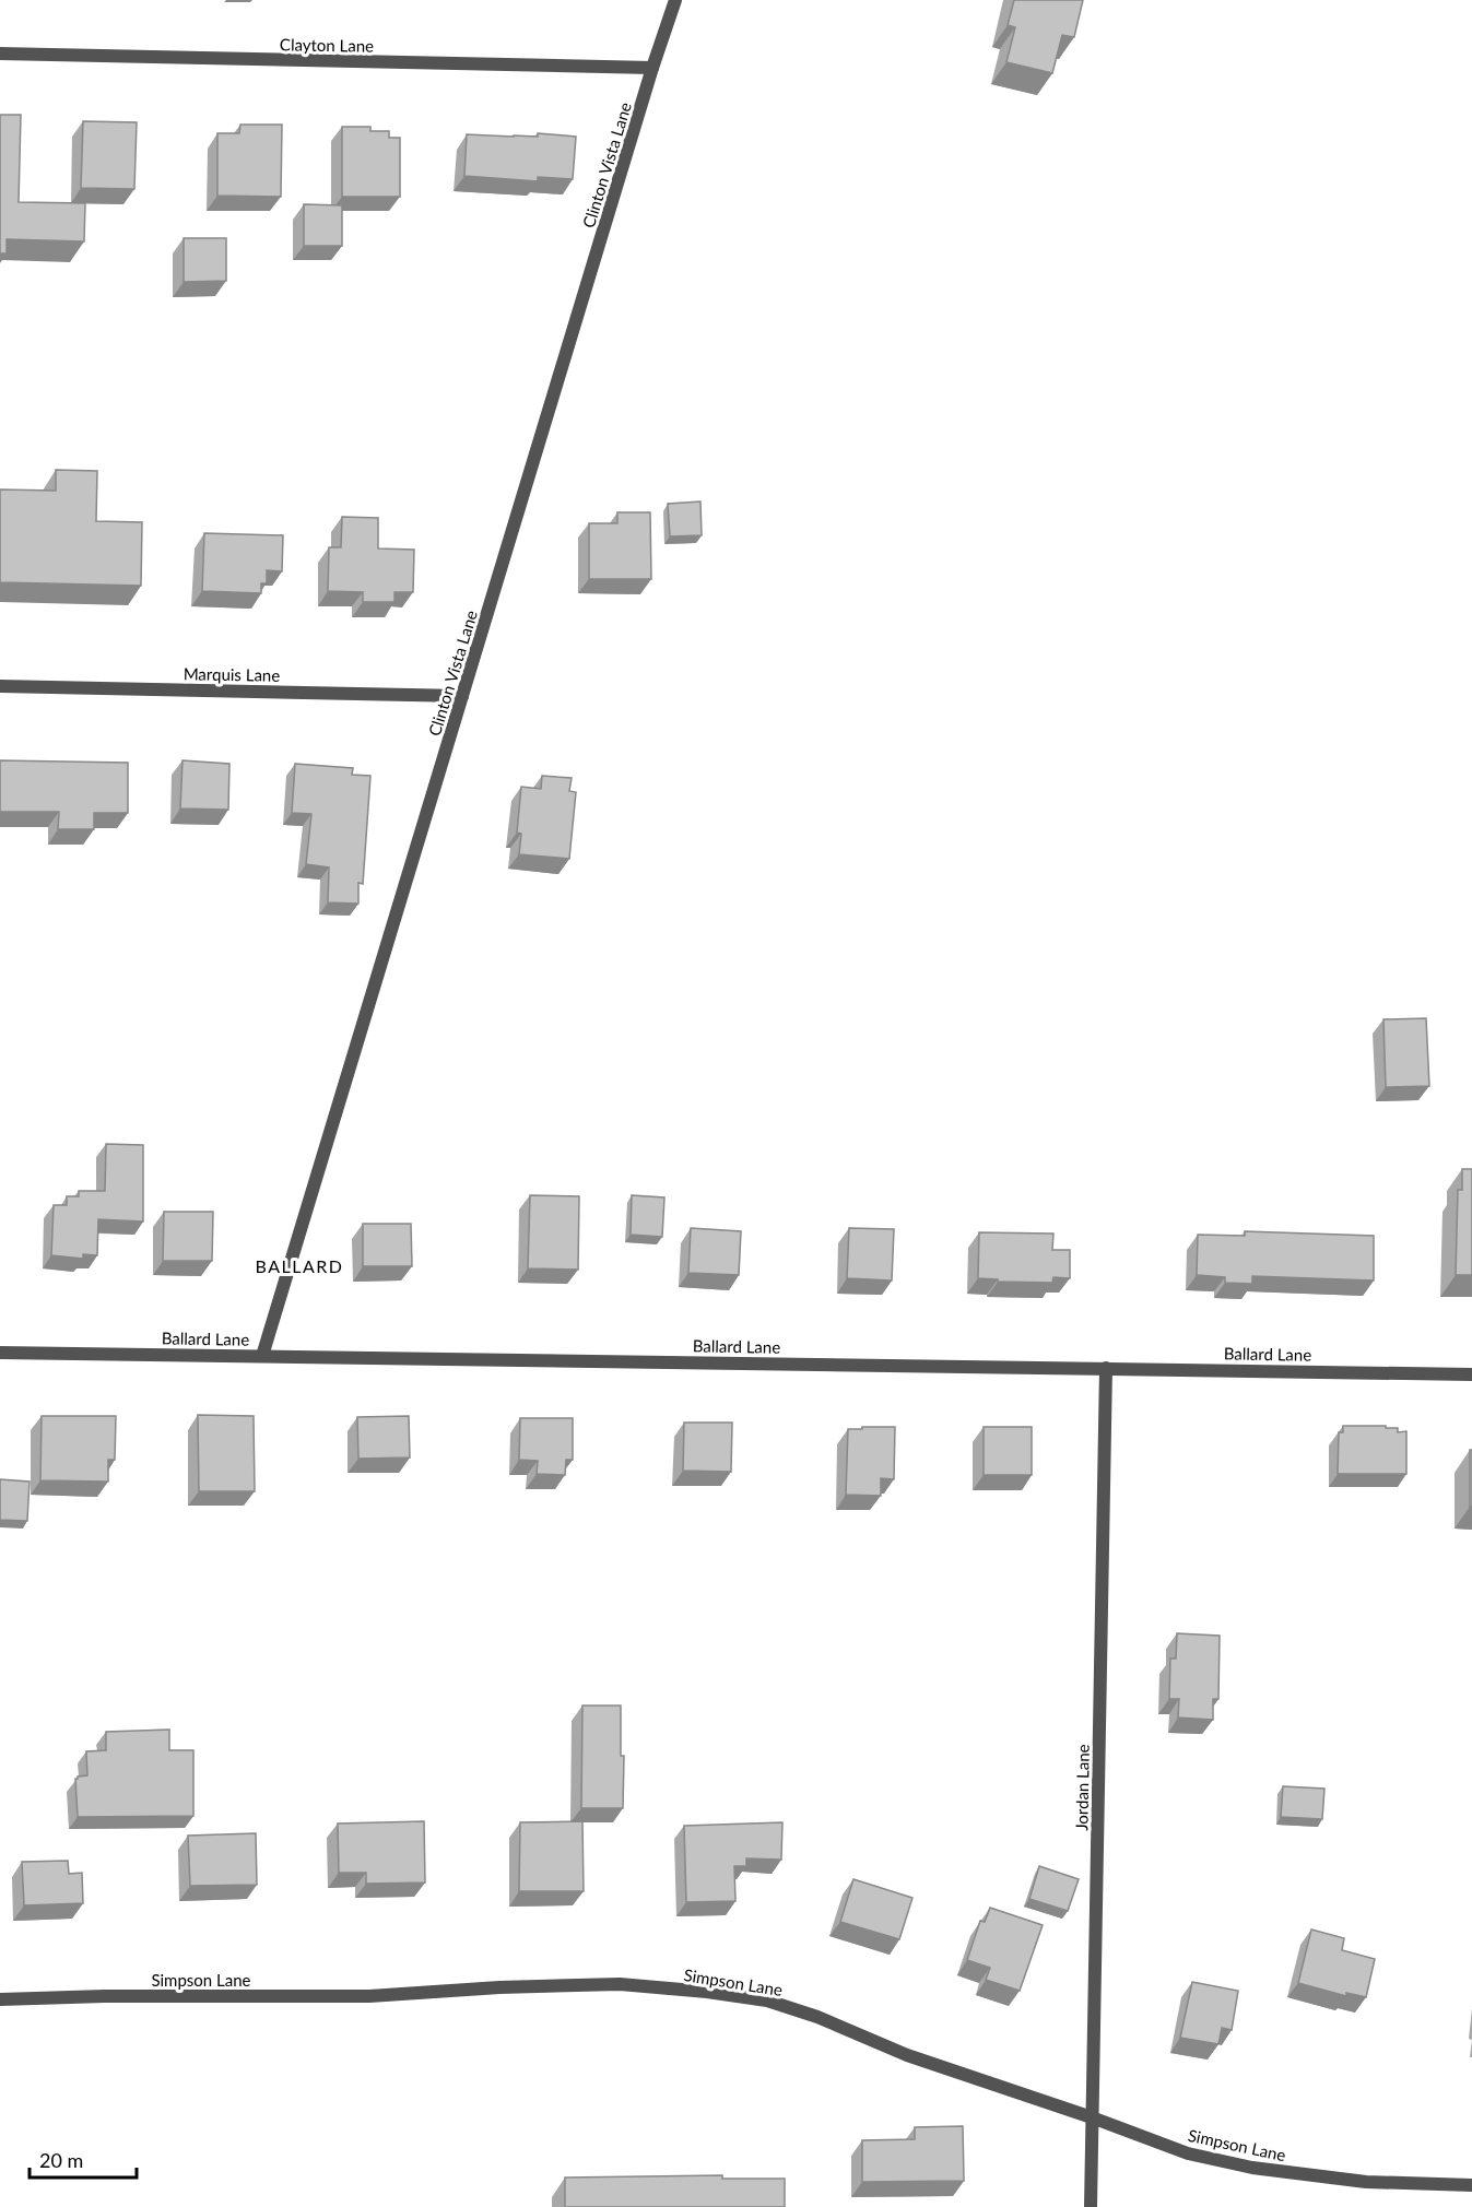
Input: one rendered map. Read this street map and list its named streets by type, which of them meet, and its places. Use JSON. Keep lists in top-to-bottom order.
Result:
{
  "streets": {
    "street": [
      "Clayton Lane",
      "Clinton Vista Lane",
      "Marquis Lane",
      "Ballard Lane",
      "Jordan Lane",
      "Simpson Lane"
    ]
  },
  "crossings": [
    ["Clayton Lane", "Clinton Vista Lane"],
    ["Clinton Vista Lane", "Marquis Lane"],
    ["Clinton Vista Lane", "Ballard Lane"],
    ["Ballard Lane", "Jordan Lane"],
    ["Jordan Lane", "Simpson Lane"]
  ],
  "districts": ["BALLARD"],
  "scale_bar": "20 m"
}
